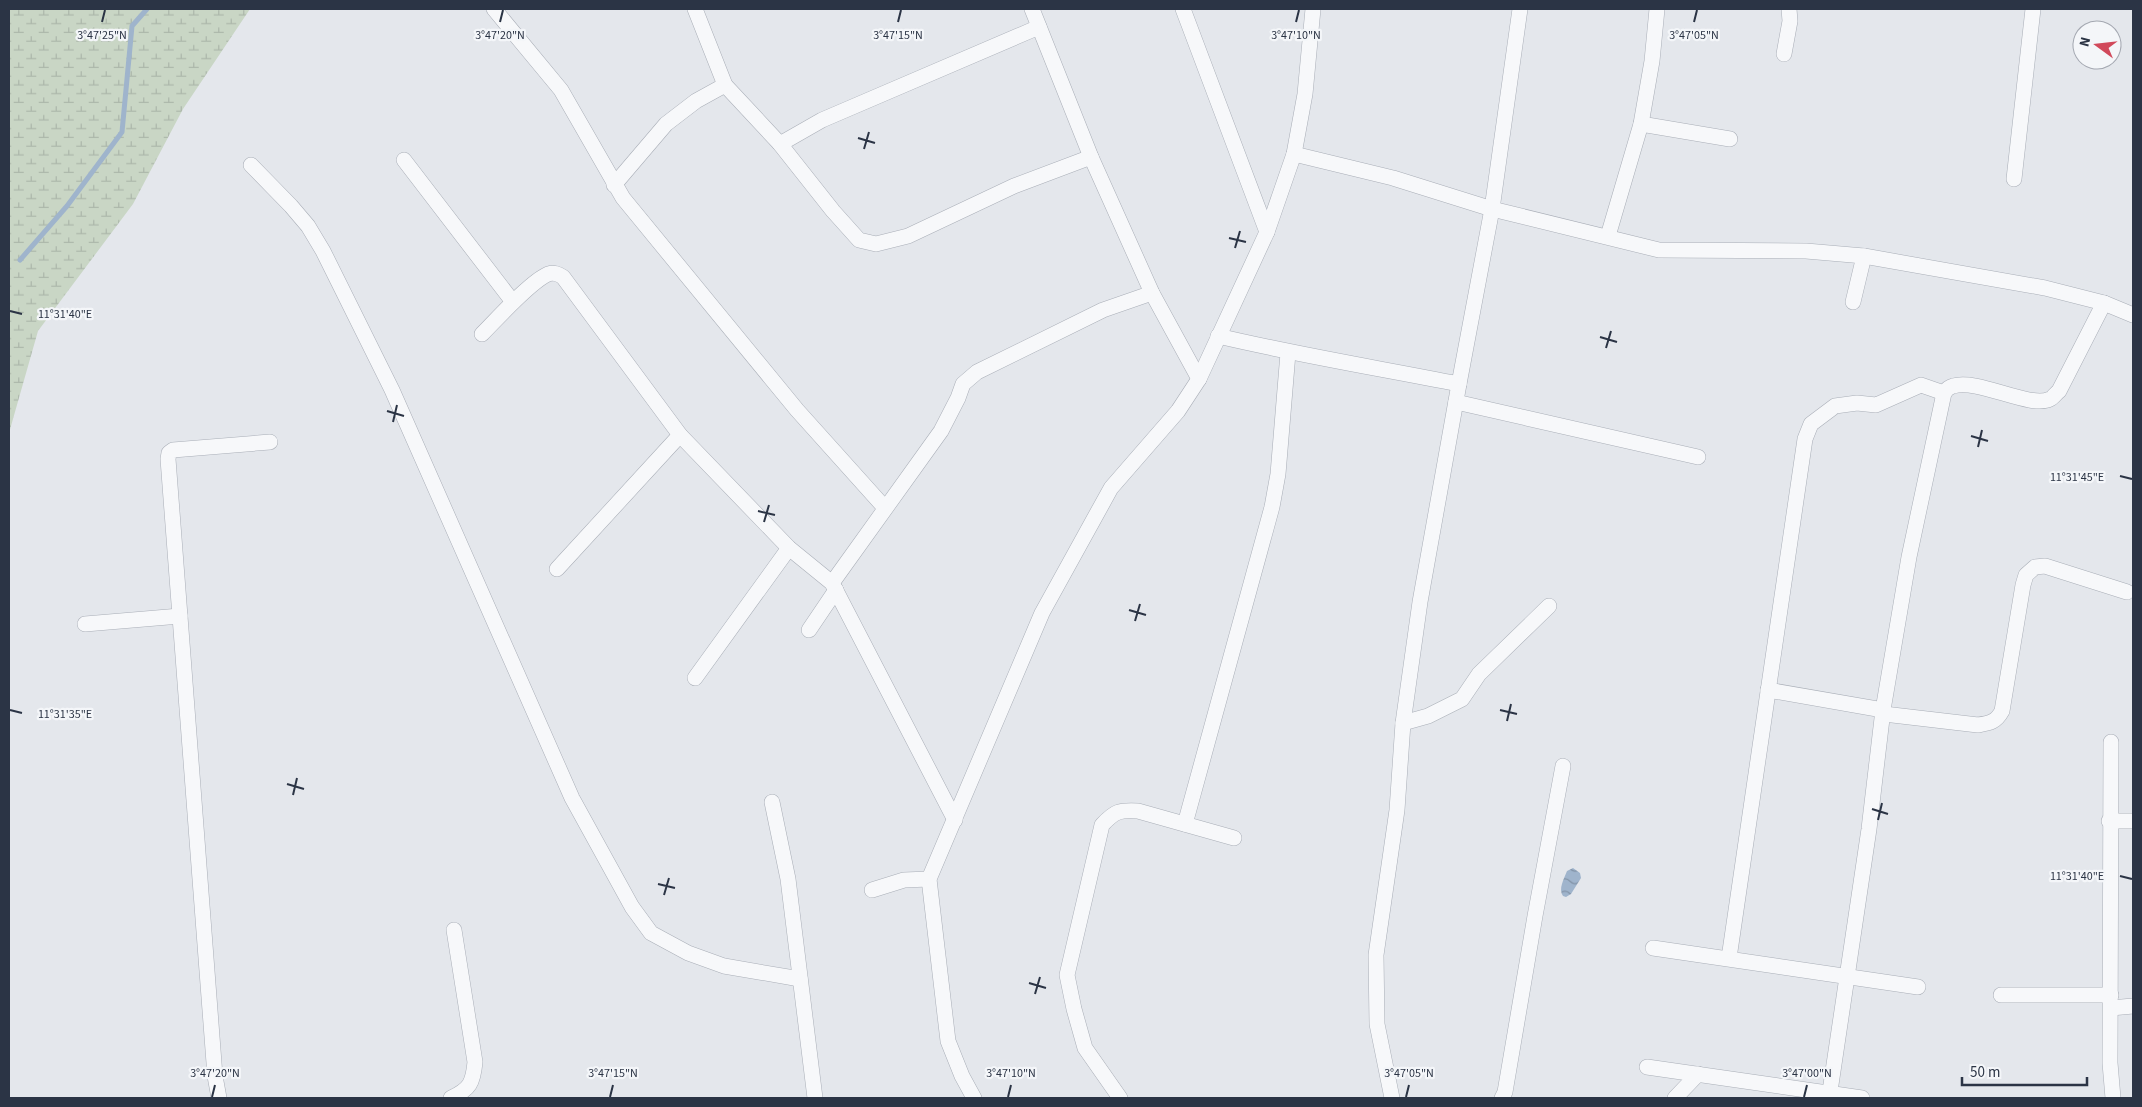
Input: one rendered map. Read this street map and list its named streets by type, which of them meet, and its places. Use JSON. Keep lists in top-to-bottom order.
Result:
{
  "scale_bar": "50 m",
  "north": "left",
  "coordinates": [
    "3°47'25\"N",
    "3°47'20\"N",
    "3°47'15\"N",
    "3°47'10\"N",
    "3°47'05\"N",
    "11°31'40\"E",
    "11°31'45\"E",
    "11°31'35\"E",
    "3°47'00\"N"
  ]
}
